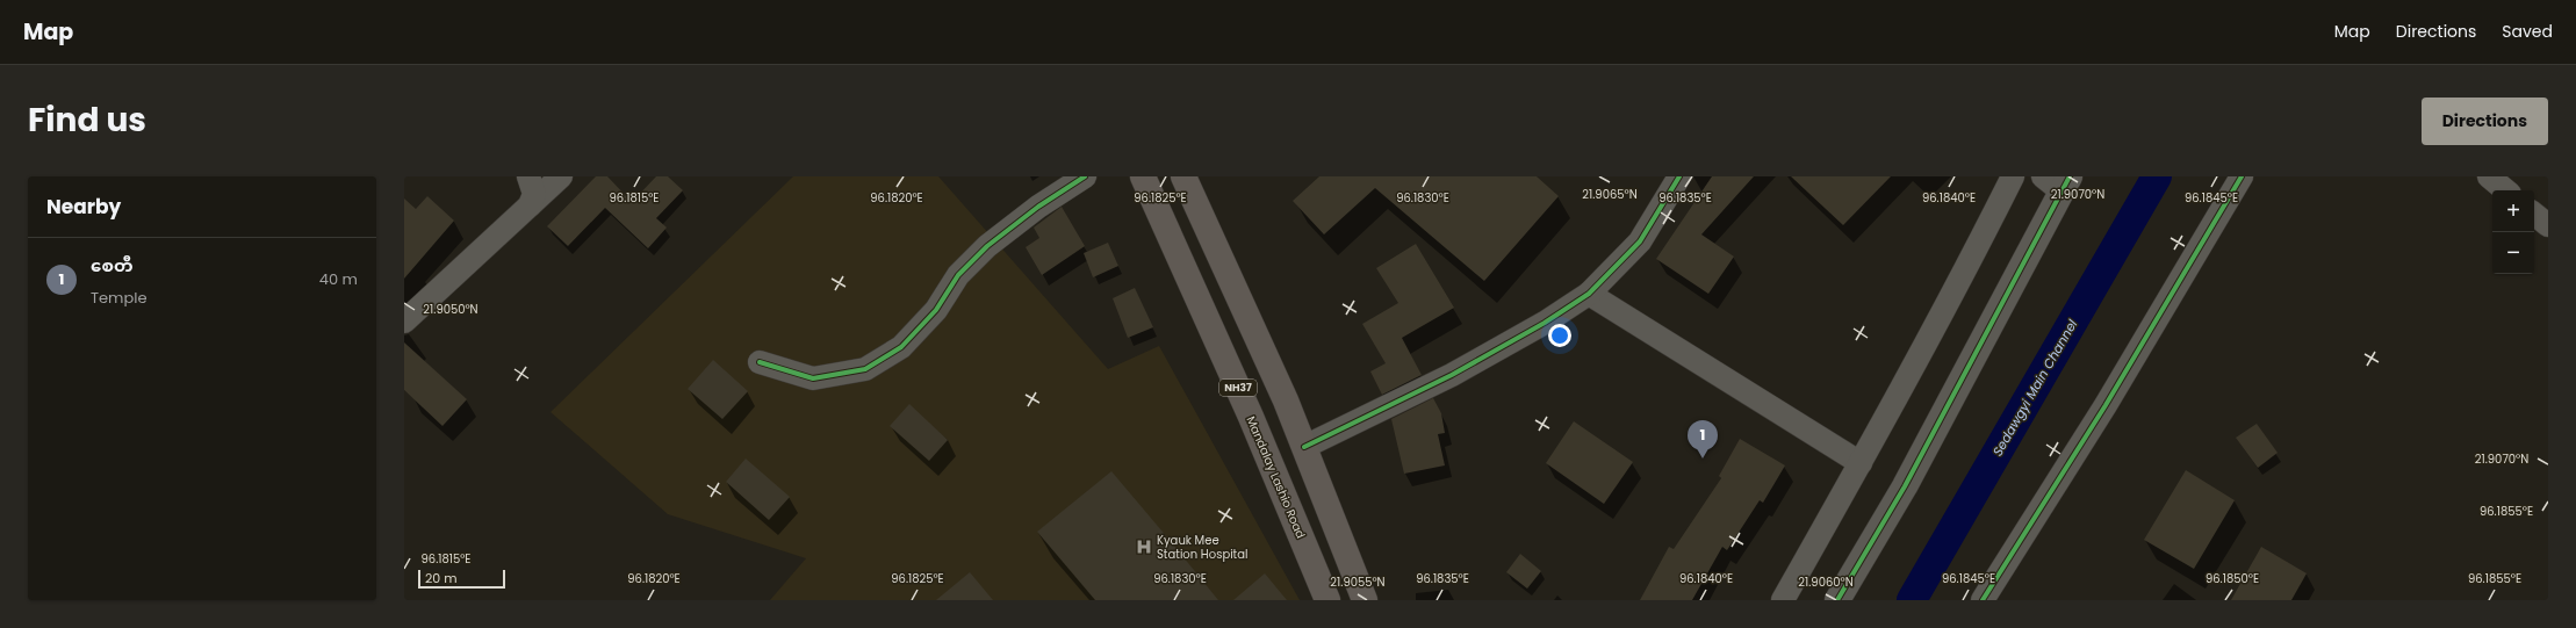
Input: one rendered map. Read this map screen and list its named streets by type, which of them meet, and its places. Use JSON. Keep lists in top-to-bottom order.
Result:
{
  "streets": {
    "highway": ["NH37", "Mandalay Lashio Road"]
  },
  "water": ["Sedawgyi Main Channel"],
  "places": {
    "hospital": ["Kyauk Mee Station Hospital"]
  },
  "scale_bar": "20 m",
  "page": {
    "header": "Map",
    "nav": ["Map", "Directions", "Saved"],
    "title": "Find us",
    "buttons": "Directions",
    "heading": "Nearby",
    "map_buttons": ["+", "−"],
    "list": [
      {
        "mark": "1",
        "name": "စေတီ",
        "note": "Temple",
        "value": "40 m"
      }
    ],
    "pins": "1",
    "scale": "20 m"
  },
  "coordinates": [
    "21.9065°N",
    "21.9070°N",
    "96.1840°E",
    "96.1815°E",
    "96.1820°E",
    "96.1825°E",
    "96.1830°E",
    "96.1835°E",
    "96.1845°E",
    "21.9050°N",
    "96.1855°E",
    "96.1850°E",
    "21.9055°N",
    "21.9060°N"
  ]
}
